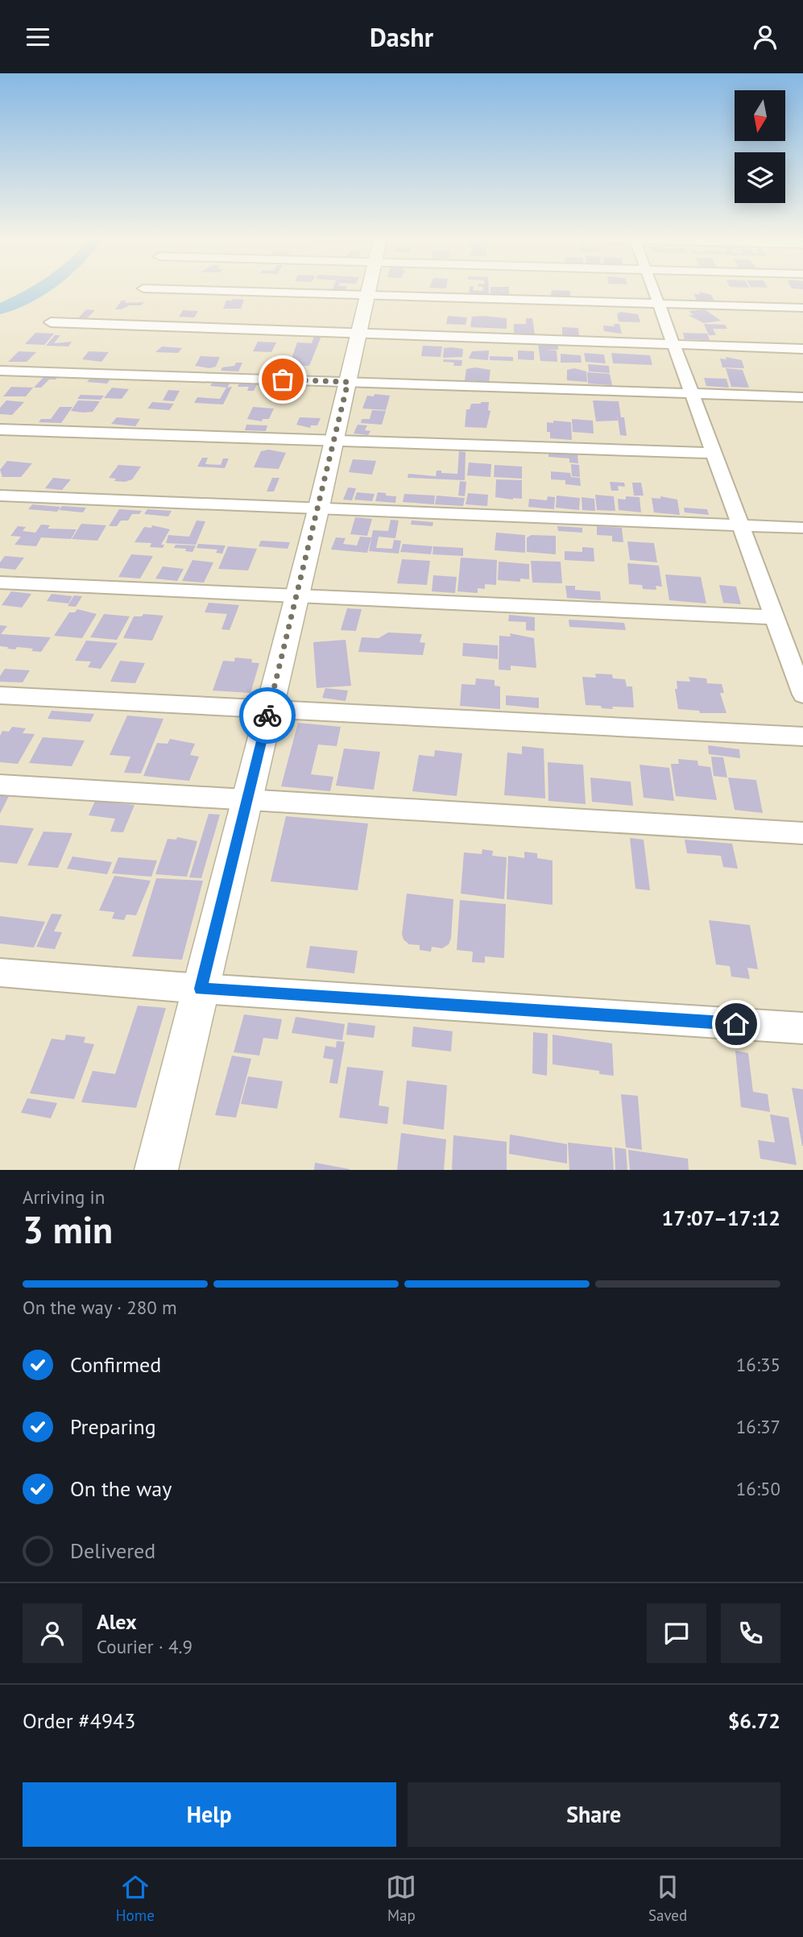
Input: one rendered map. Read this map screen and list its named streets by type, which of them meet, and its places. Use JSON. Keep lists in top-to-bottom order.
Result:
{
  "north": "bottom",
  "page": {
    "header": "Dashr",
    "heading": ["3 min", "Arriving in", "17:07–17:12"],
    "panel": [
      "Alex",
      "Courier · 4.9",
      "Order #4943",
      "$6.72"
    ],
    "bar": "On the way · 280 m",
    "list": [
      ["Confirmed", "16:35"],
      ["Preparing", "16:37"],
      ["On the way", "16:50"],
      "Delivered"
    ],
    "buttons": ["Help", "Share"],
    "tabs": ["Home", "Map", "Saved"]
  }
}
